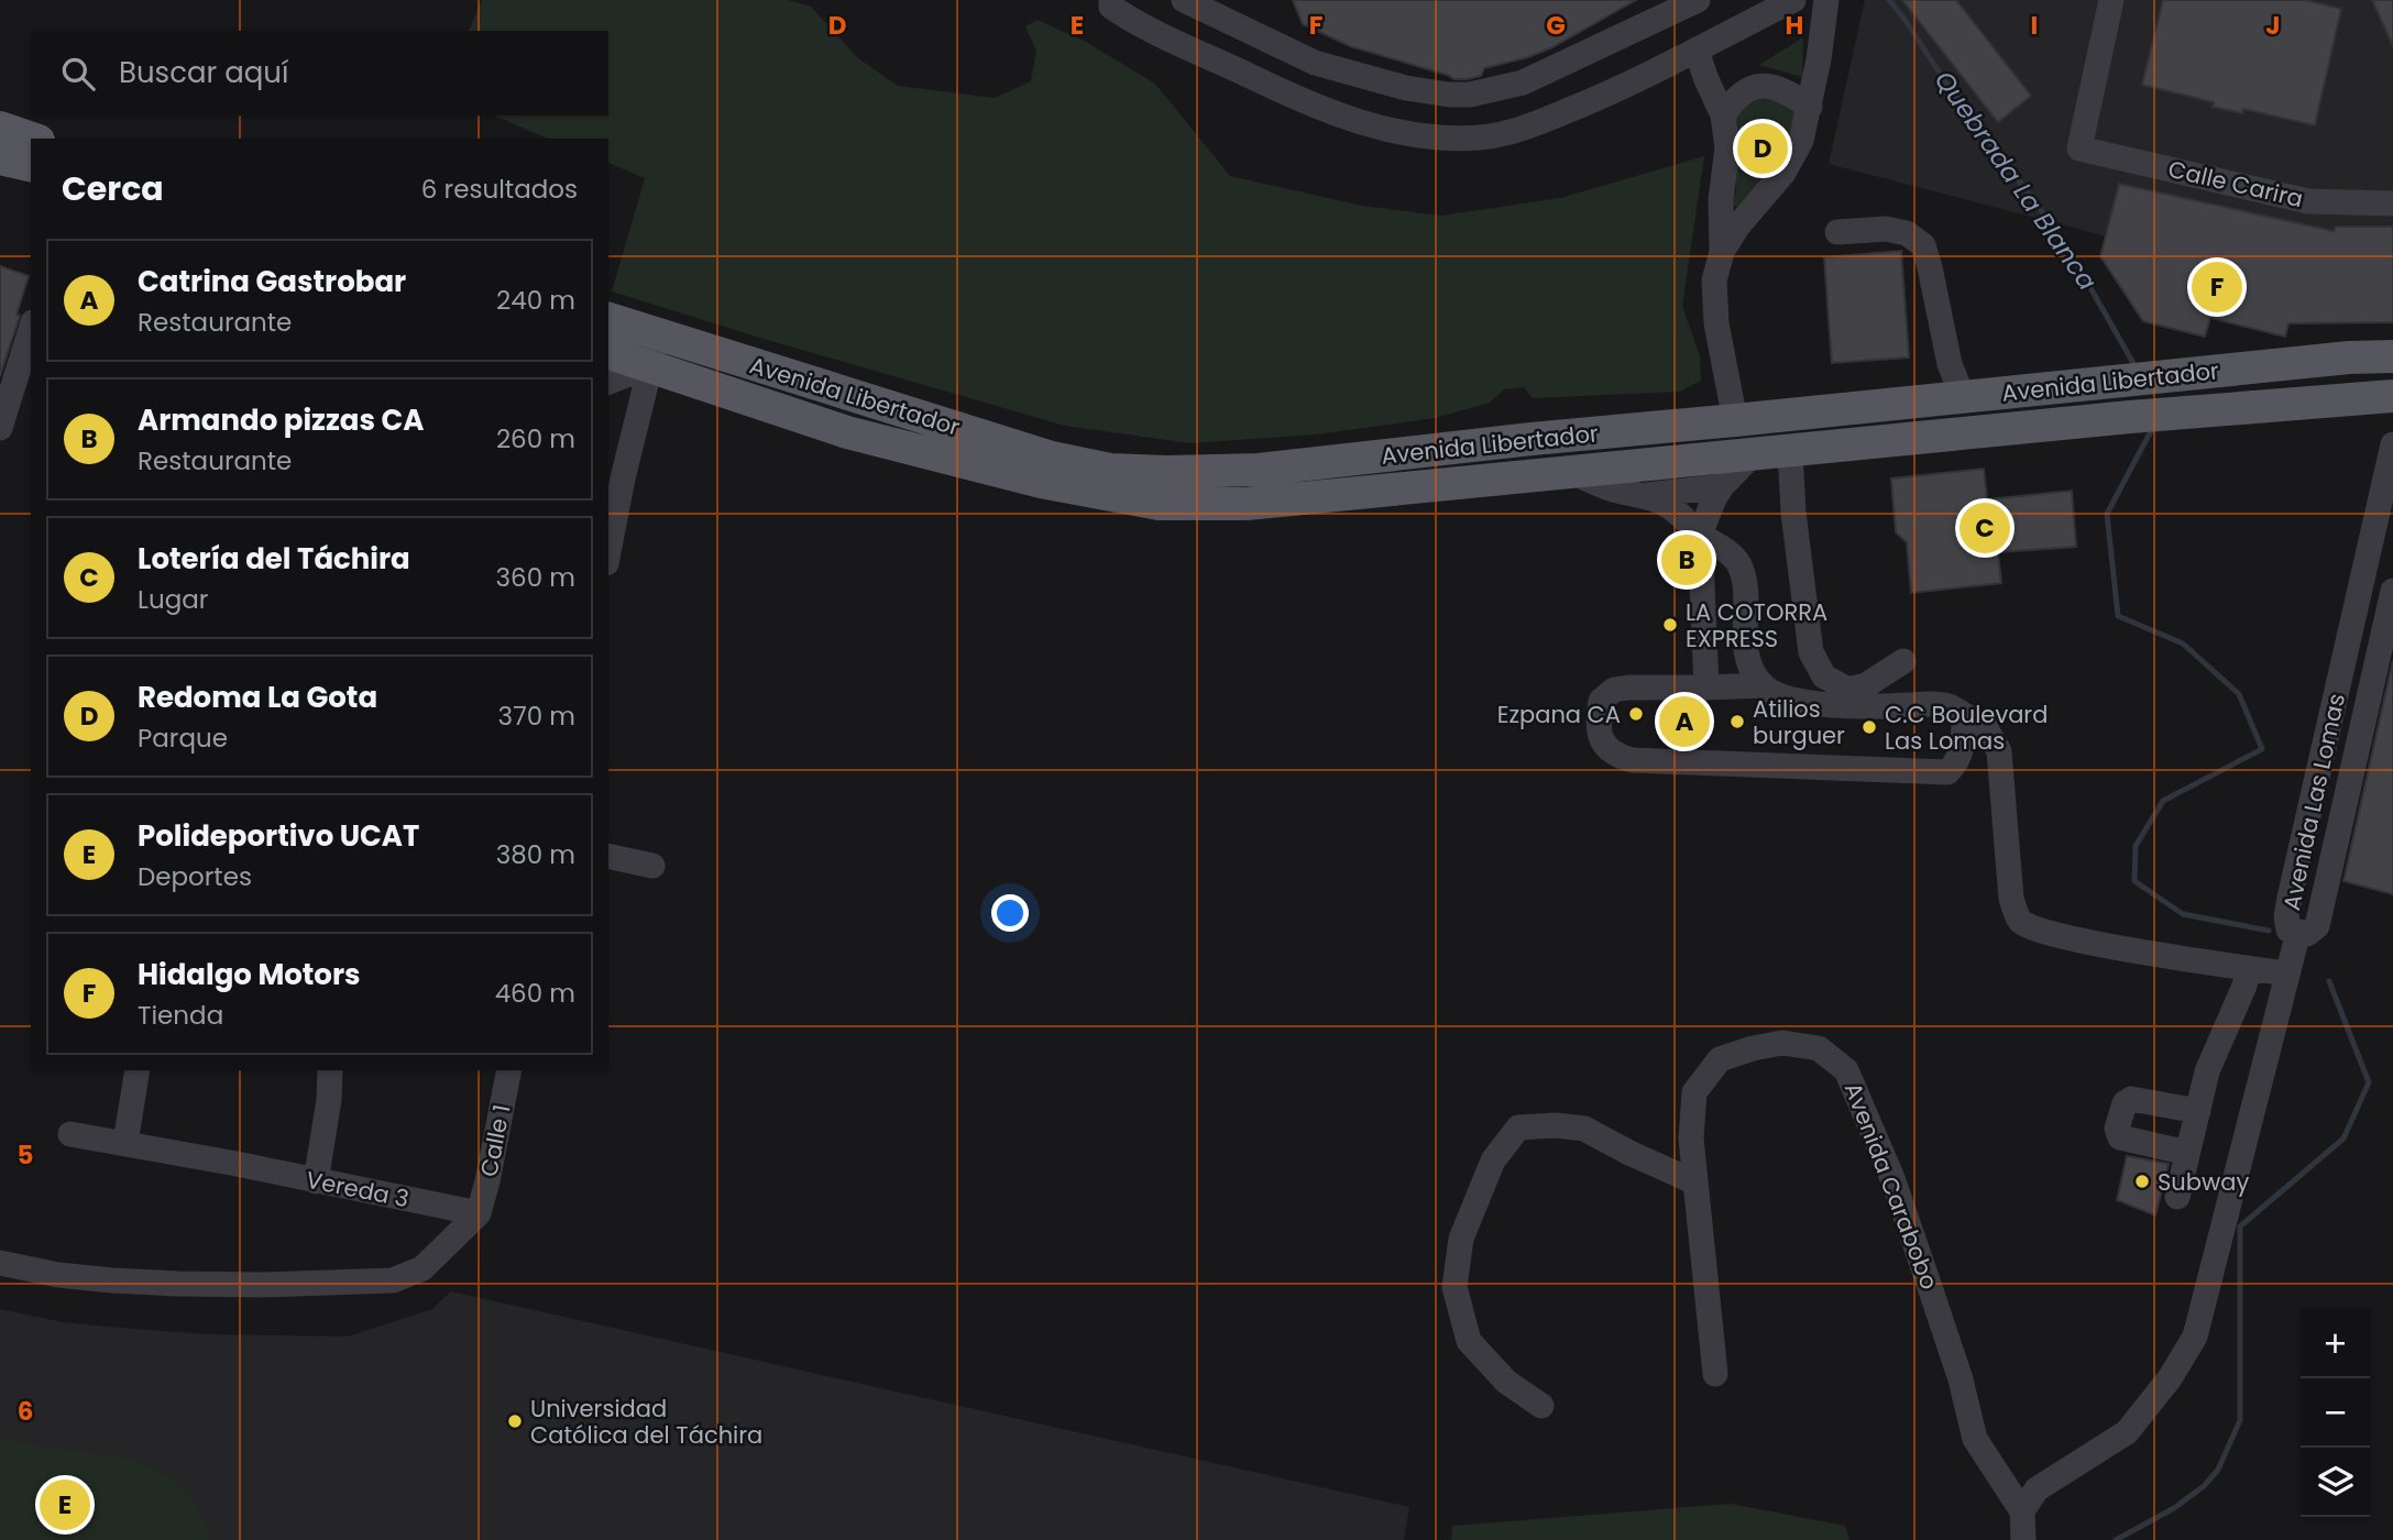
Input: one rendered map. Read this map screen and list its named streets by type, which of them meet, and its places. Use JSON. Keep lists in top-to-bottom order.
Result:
{
  "streets": {
    "main road": ["Avenida Libertador"],
    "street": [
      "Calle Carira",
      "Avenida Las Lomas",
      "Calle 1",
      "Avenida Carabobo",
      "Vereda 3"
    ]
  },
  "crossings": [
    ["Calle 1", "Vereda 3"]
  ],
  "water": ["Quebrada La Blanca"],
  "places": [
    "LA COTORRA EXPRESS",
    "Ezpana CA",
    "Atilios burguer",
    "C.C Boulevard Las Lomas",
    "Subway",
    "Universidad Católica del Táchira"
  ],
  "page": {
    "search": "Buscar aquí",
    "pins": [
      "D",
      "F",
      "C",
      "B",
      "A",
      "E"
    ],
    "heading": ["Cerca", "6 resultados"],
    "list": [
      {
        "mark": "A",
        "name": "Catrina Gastrobar",
        "note": "Restaurante",
        "value": "240 m"
      },
      {
        "mark": "B",
        "name": "Armando pizzas CA",
        "note": "Restaurante",
        "value": "260 m"
      },
      {
        "mark": "C",
        "name": "Lotería del Táchira",
        "note": "Lugar",
        "value": "360 m"
      },
      {
        "mark": "D",
        "name": "Redoma La Gota",
        "note": "Parque",
        "value": "370 m"
      },
      {
        "mark": "E",
        "name": "Polideportivo UCAT",
        "note": "Deportes",
        "value": "380 m"
      },
      {
        "mark": "F",
        "name": "Hidalgo Motors",
        "note": "Tienda",
        "value": "460 m"
      }
    ],
    "map_buttons": ["+", "−"]
  },
  "grid": {
    "columns": [
      "D",
      "E",
      "F",
      "G",
      "H",
      "I",
      "J"
    ],
    "rows": ["5", "6"]
  }
}
